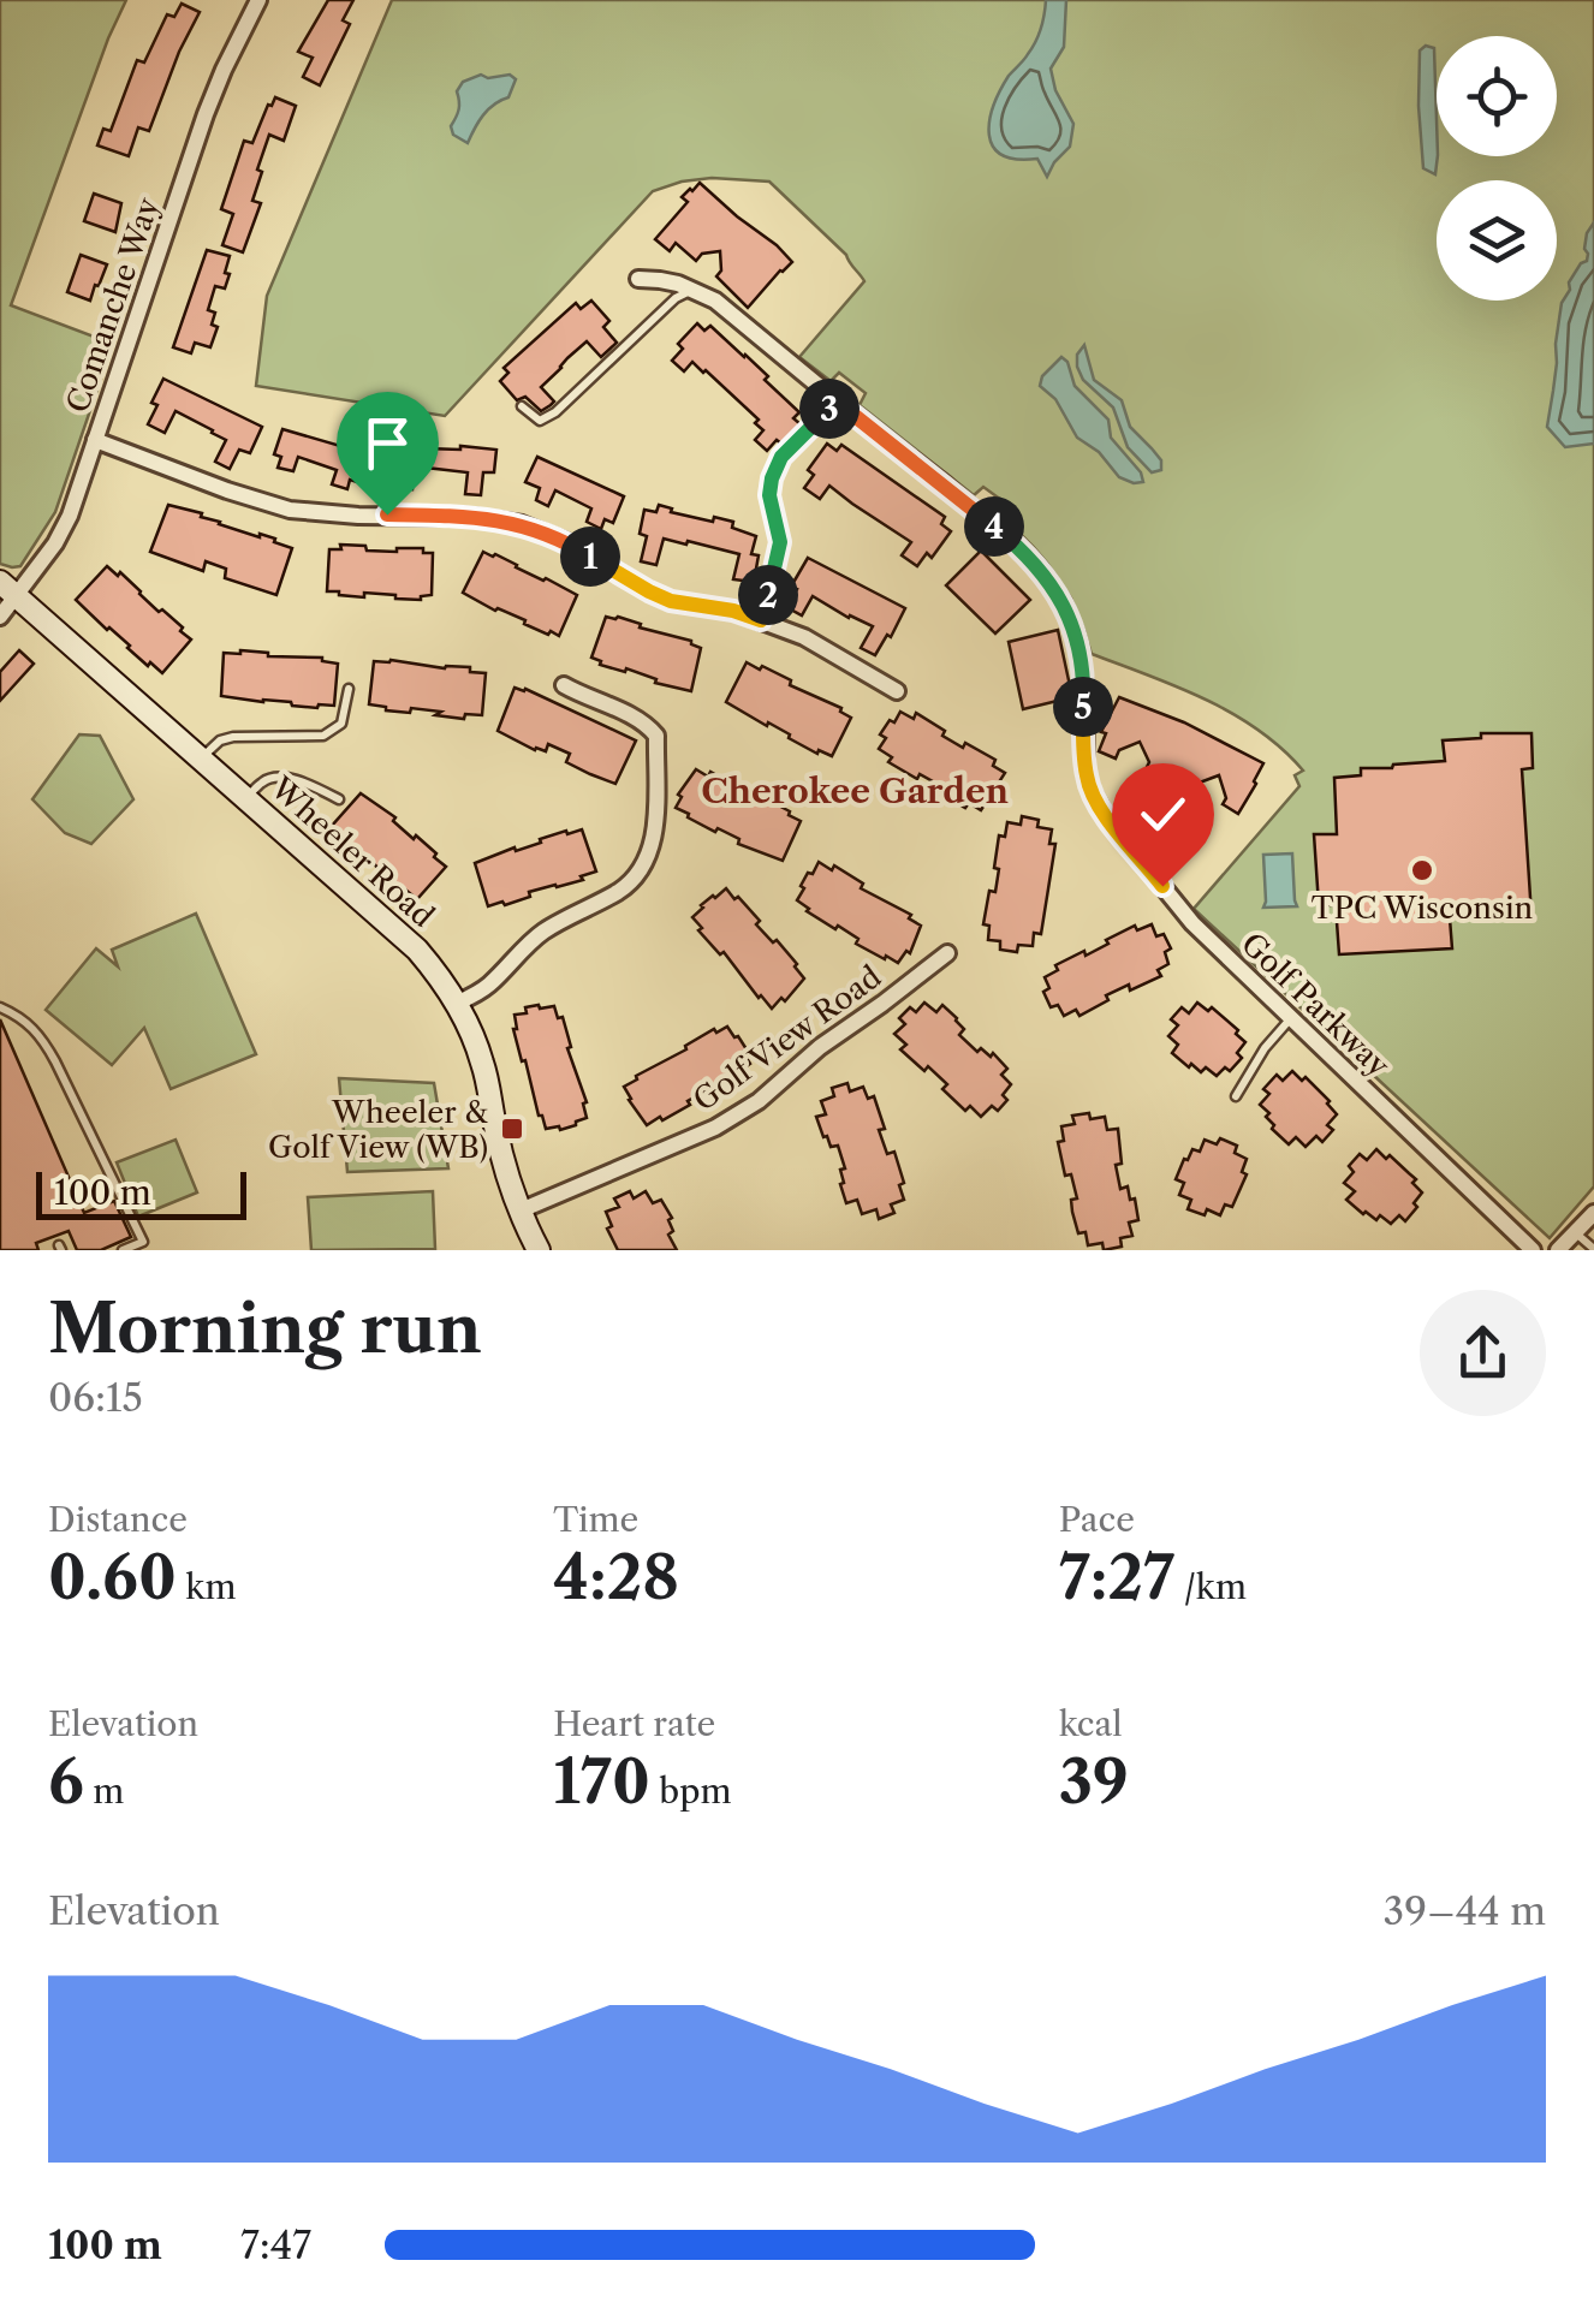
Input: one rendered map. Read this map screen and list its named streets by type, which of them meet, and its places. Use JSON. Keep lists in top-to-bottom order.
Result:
{
  "streets": {
    "street": [
      "Comanche Way",
      "Wheeler Road",
      "Golf Parkway",
      "Golf View Road"
    ]
  },
  "crossings": [
    ["Comanche Way", "Wheeler Road"],
    ["Wheeler Road", "Golf View Road"]
  ],
  "districts": ["Cherokee Garden"],
  "places": {
    "other": ["TPC Wisconsin"],
    "transit": ["Wheeler & Golf View (WB)"]
  },
  "scale_bar": "100 m",
  "page": {
    "pins": [
      "3",
      "4",
      "1",
      "2",
      "5"
    ],
    "scale": "100 m",
    "heading": ["Morning run", "06:15"],
    "stats": [
      ["Distance", "0.60 km"],
      ["Time", "4:28"],
      ["Pace", "7:27 /km"],
      ["Elevation", "6 m"],
      ["Heart rate", "170 bpm"],
      ["kcal", "39"]
    ],
    "chart": ["Elevation", "39–44 m"],
    "list": [
      {
        "name": "100 m",
        "note": "7:47"
      }
    ]
  }
}
